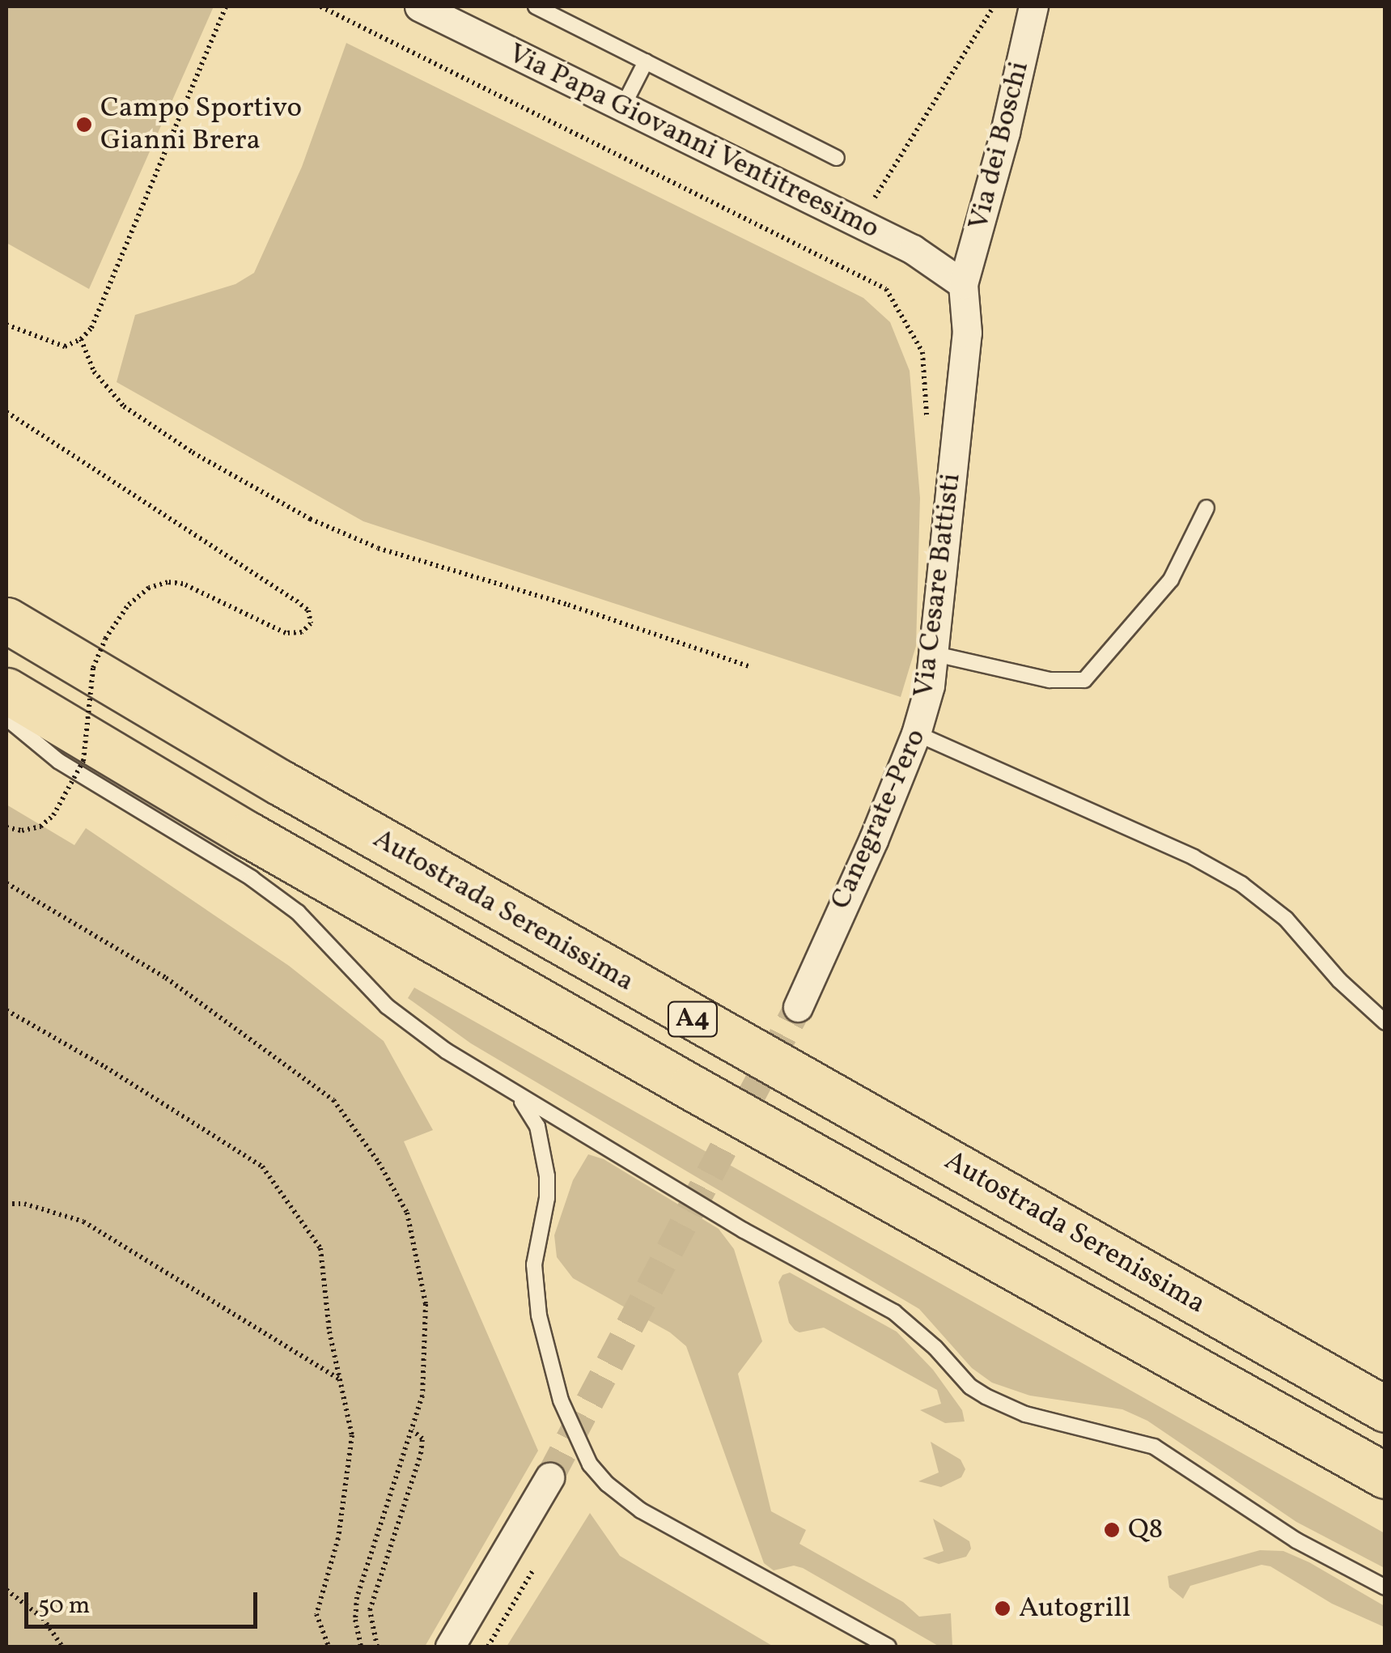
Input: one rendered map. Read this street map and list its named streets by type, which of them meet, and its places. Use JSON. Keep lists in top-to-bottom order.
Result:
{
  "streets": {
    "highway": ["Autostrada Serenissima", "A4"],
    "street": ["Via Papa Giovanni Ventitreesimo", "Via dei Boschi", "Via Cesare Battisti"]
  },
  "crossings": [
    ["Via Papa Giovanni Ventitreesimo", "Via dei Boschi"],
    ["Via Papa Giovanni Ventitreesimo", "Via Cesare Battisti"],
    ["Via dei Boschi", "Via Cesare Battisti"]
  ],
  "places": ["Campo Sportivo Gianni Brera", "Q8", "Autogrill"],
  "scale_bar": "50 m"
}
